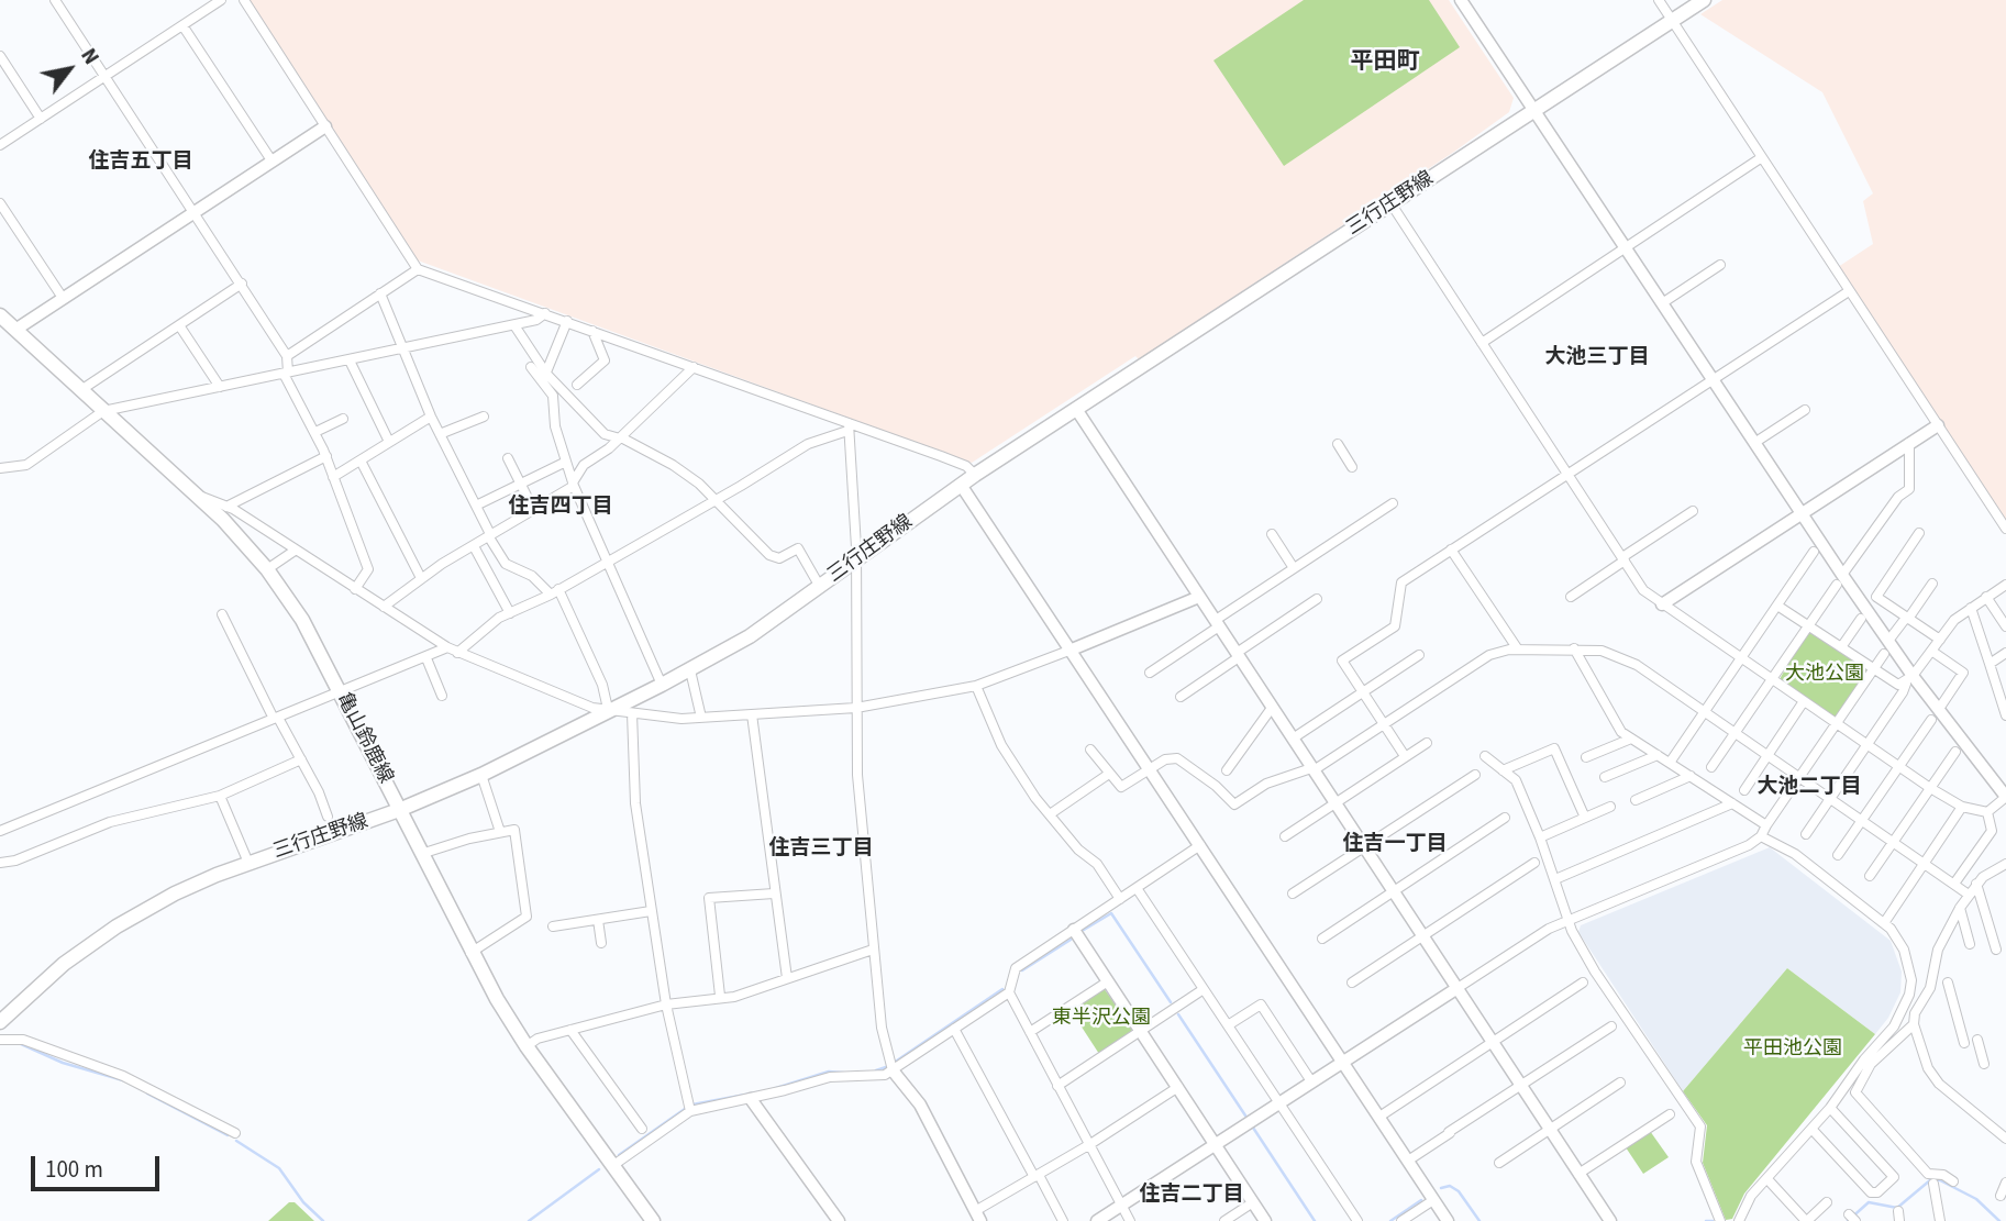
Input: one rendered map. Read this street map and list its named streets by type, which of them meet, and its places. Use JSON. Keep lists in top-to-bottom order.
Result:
{
  "streets": {
    "main road": ["三行庄野線", "亀山鈴鹿線"]
  },
  "crossings": [
    ["三行庄野線", "亀山鈴鹿線"]
  ],
  "districts": [
    "平田町",
    "住吉五丁目",
    "大池三丁目",
    "住吉四丁目",
    "大池二丁目",
    "住吉一丁目",
    "住吉三丁目",
    "住吉二丁目"
  ],
  "parks": ["大池公園", "東半沢公園", "平田池公園"],
  "scale_bar": "100 m",
  "north": "top right"
}
